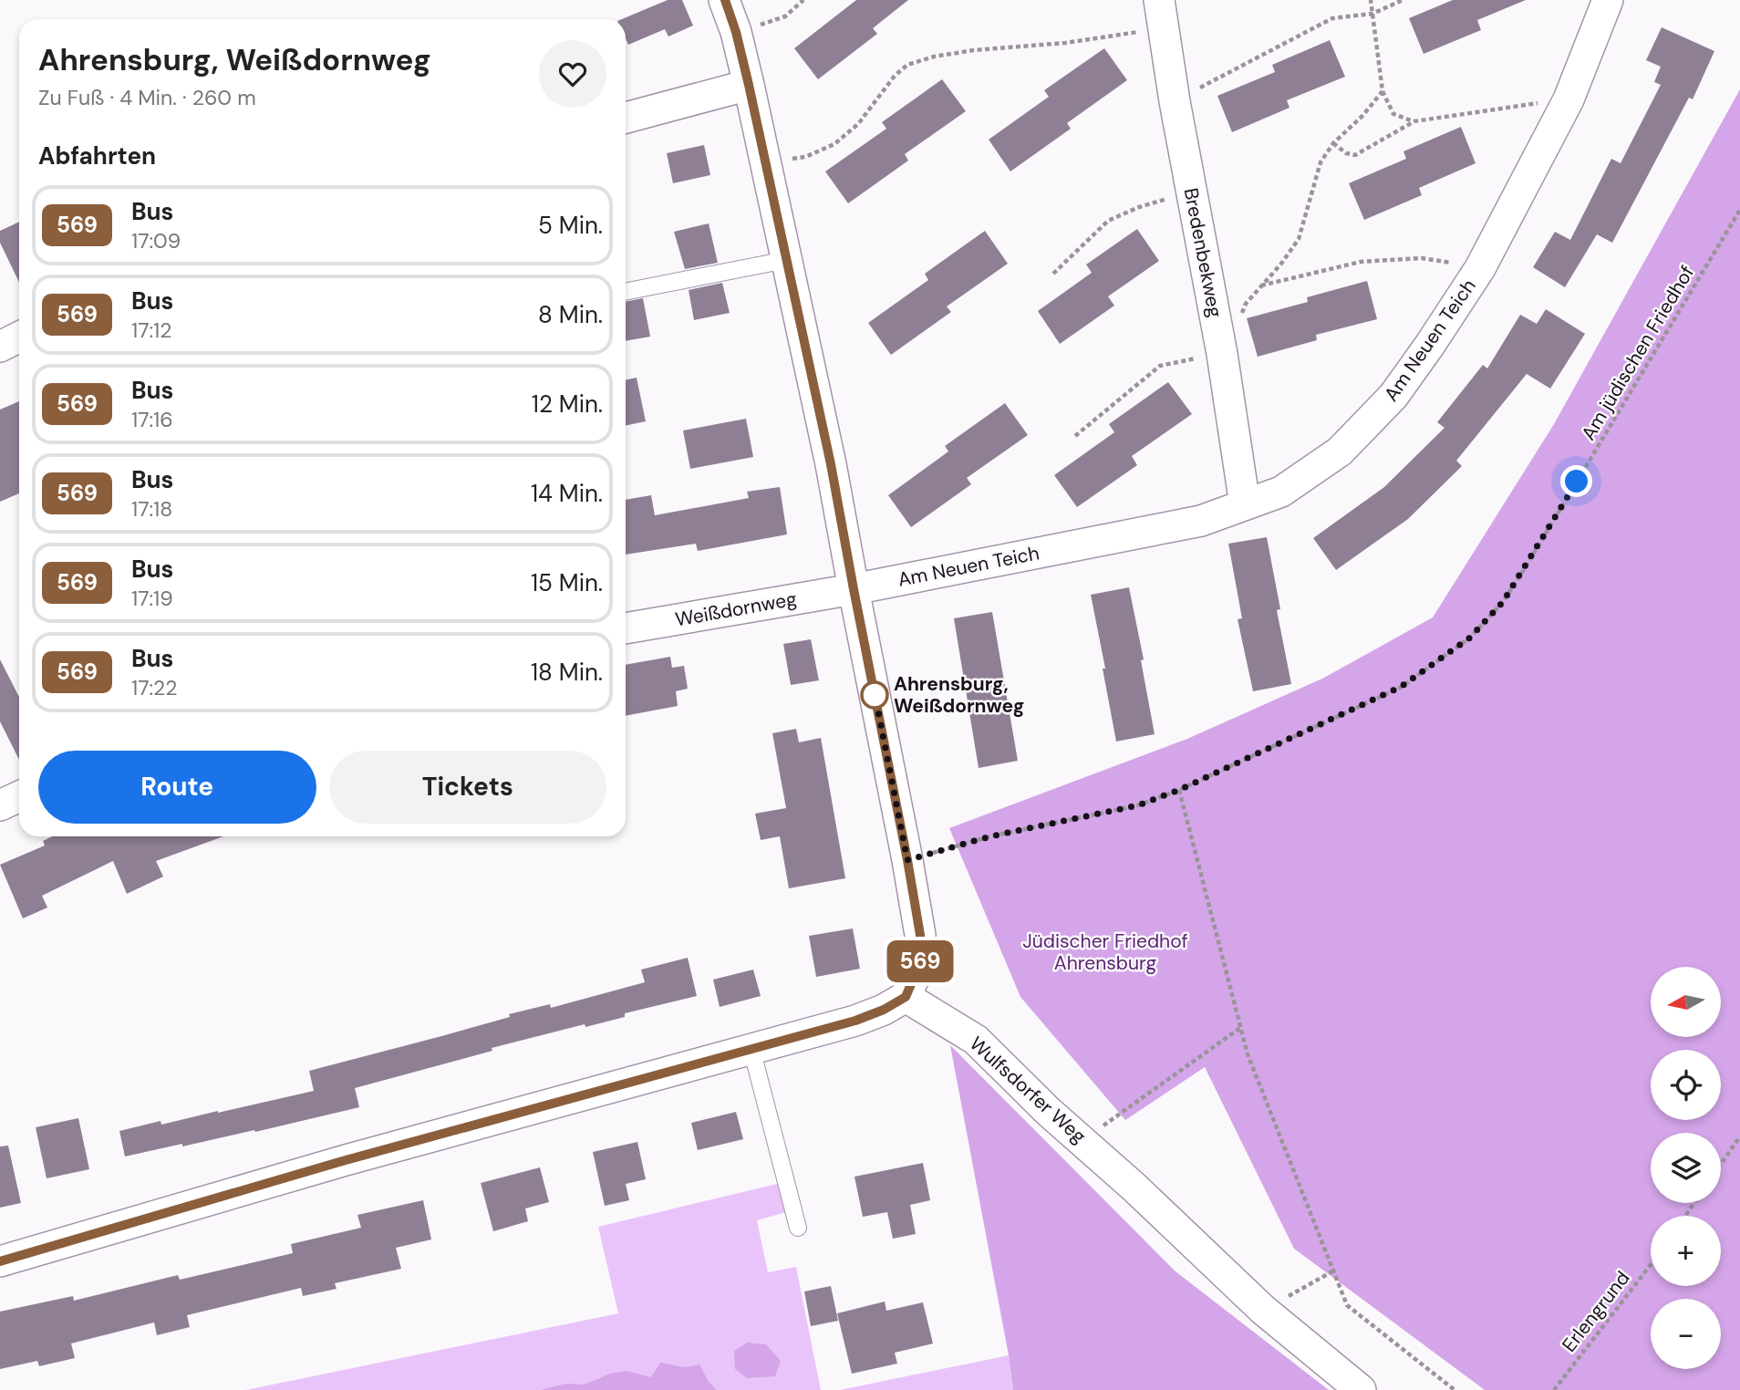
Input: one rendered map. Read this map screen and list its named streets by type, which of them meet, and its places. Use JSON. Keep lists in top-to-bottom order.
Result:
{
  "streets": {
    "street": [
      "Bredenbekweg",
      "Am Neuen Teich",
      "Weißdornweg",
      "Wulfsdorfer Weg"
    ],
    "path": ["Am jüdischen Friedhof", "Erlengrund"]
  },
  "crossings": [
    ["Bredenbekweg", "Am Neuen Teich"],
    ["Am Neuen Teich", "Weißdornweg"]
  ],
  "parks": ["Jüdischer Friedhof Ahrensburg"],
  "places": ["Ahrensburg, Weißdornweg"],
  "lines": ["bus line 569"],
  "north": "left",
  "page": {
    "on_map": "569",
    "heading": [
      ["Ahrensburg, Weißdornweg", "Zu Fuß · 4 Min. · 260 m"],
      "Abfahrten"
    ],
    "list": [
      {
        "mark": "569",
        "name": "Bus",
        "note": "17:09",
        "value": "5 Min."
      },
      {
        "mark": "569",
        "name": "Bus",
        "note": "17:12",
        "value": "8 Min."
      },
      {
        "mark": "569",
        "name": "Bus",
        "note": "17:16",
        "value": "12 Min."
      },
      {
        "mark": "569",
        "name": "Bus",
        "note": "17:18",
        "value": "14 Min."
      },
      {
        "mark": "569",
        "name": "Bus",
        "note": "17:19",
        "value": "15 Min."
      },
      {
        "mark": "569",
        "name": "Bus",
        "note": "17:22",
        "value": "18 Min."
      }
    ],
    "buttons": ["Route", "Tickets"],
    "map_buttons": ["+", "−"]
  }
}
